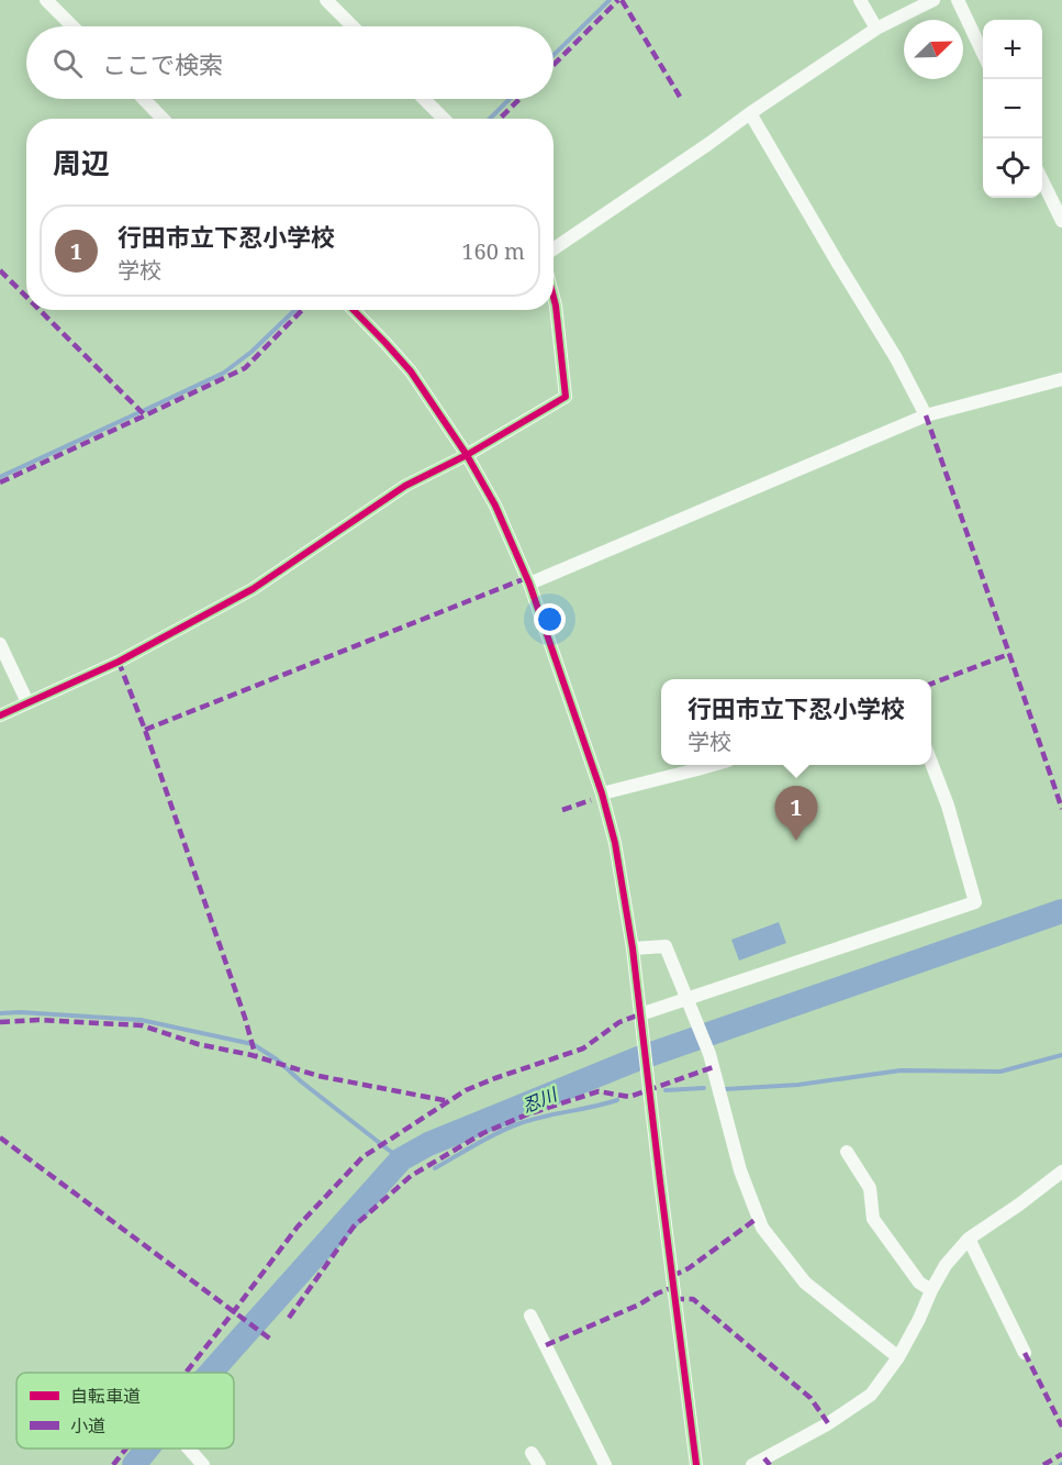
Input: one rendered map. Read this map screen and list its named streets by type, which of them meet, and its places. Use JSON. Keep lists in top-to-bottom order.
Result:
{
  "water": ["忍川"],
  "legend": ["自転車道", "小道"],
  "north": "top right",
  "page": {
    "map_buttons": ["+", "−"],
    "search": "ここで検索",
    "heading": "周辺",
    "list": [
      {
        "mark": "1",
        "name": "行田市立下忍小学校",
        "note": "学校",
        "value": "160 m"
      }
    ],
    "popup": ["行田市立下忍小学校", "学校"],
    "pins": "1"
  }
}
